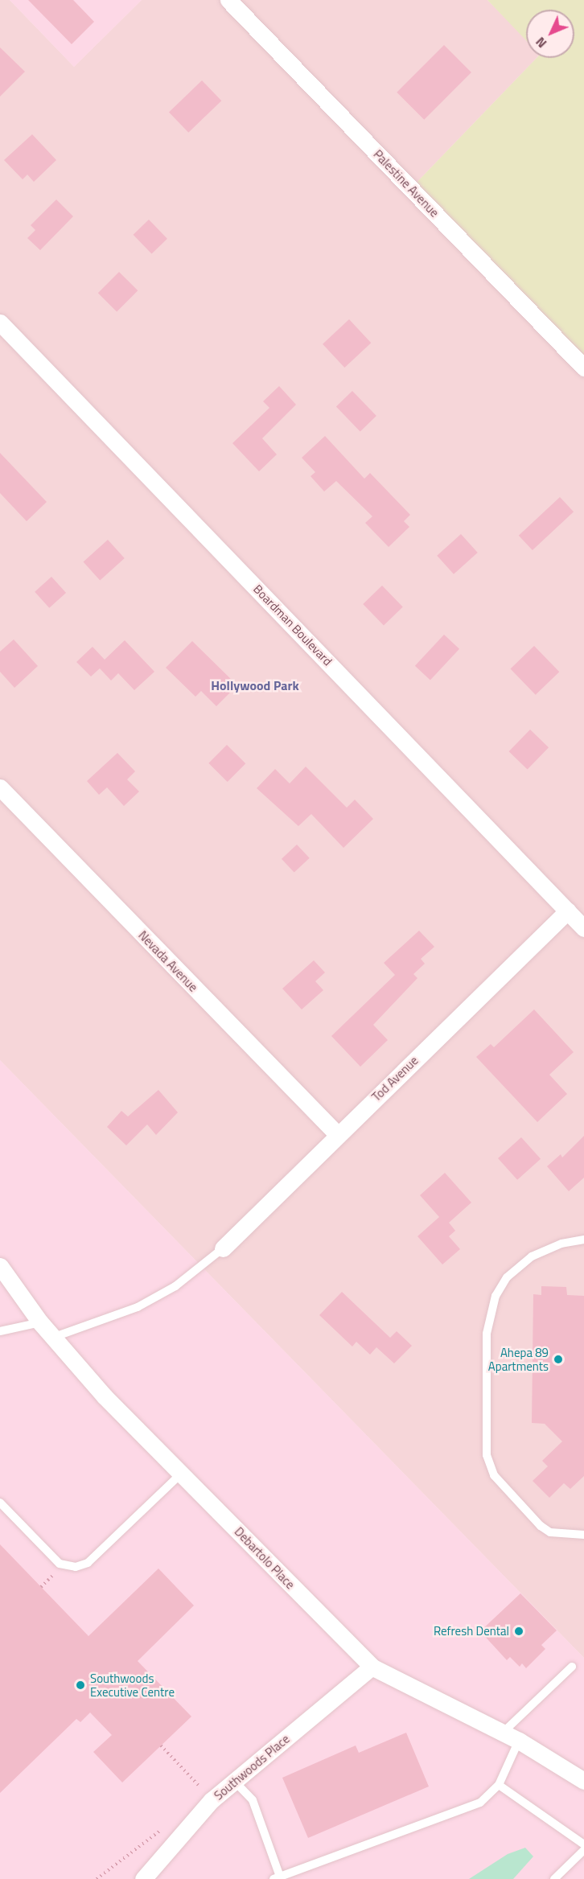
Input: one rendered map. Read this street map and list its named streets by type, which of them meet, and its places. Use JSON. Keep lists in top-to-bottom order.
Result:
{
  "streets": {
    "street": [
      "Palestine Avenue",
      "Boardman Boulevard",
      "Nevada Avenue",
      "Tod Avenue",
      "Debartolo Place",
      "Southwoods Place"
    ]
  },
  "crossings": [
    ["Boardman Boulevard", "Tod Avenue"],
    ["Nevada Avenue", "Tod Avenue"],
    ["Debartolo Place", "Southwoods Place"]
  ],
  "districts": ["Hollywood Park"],
  "places": ["Ahepa 89 Apartments", "Refresh Dental", "Southwoods Executive Centre"],
  "north": "bottom left"
}
